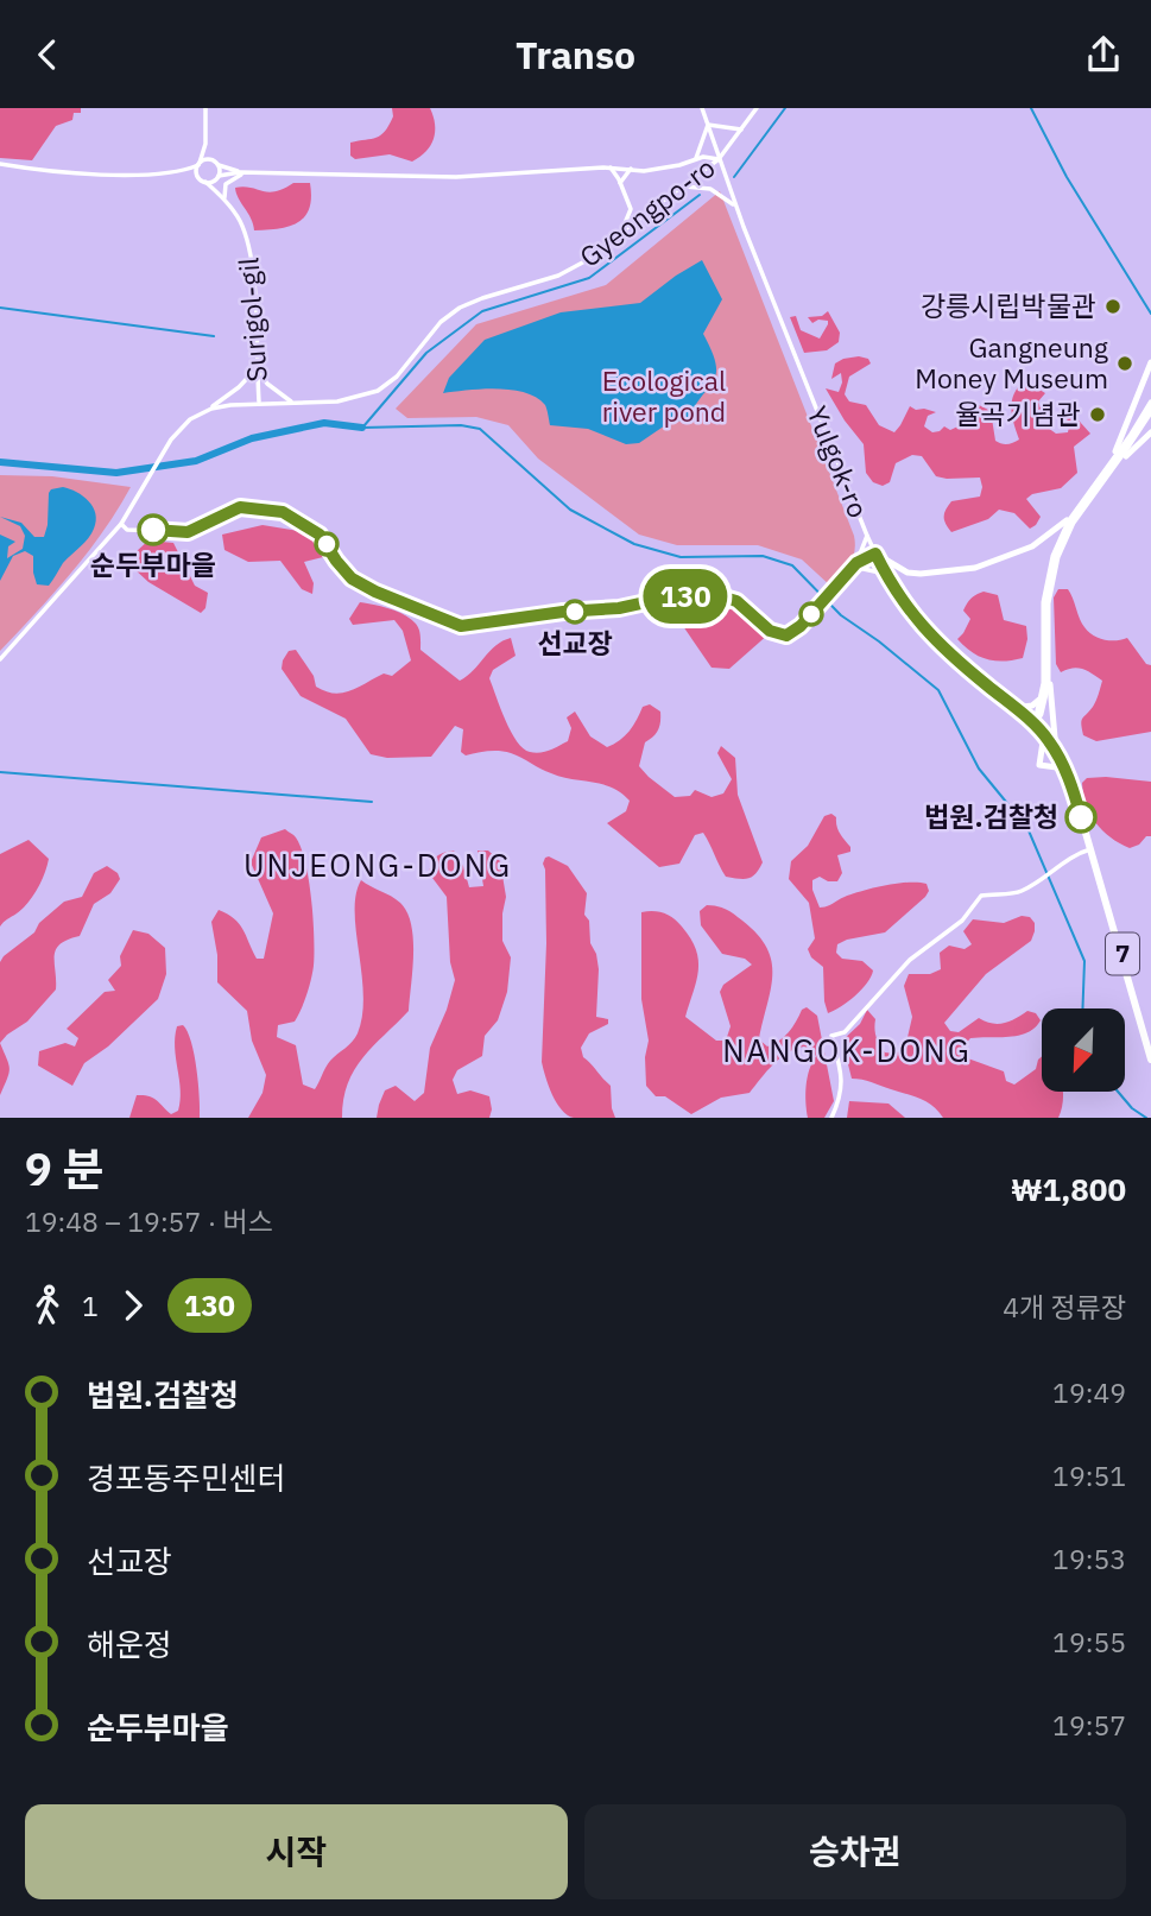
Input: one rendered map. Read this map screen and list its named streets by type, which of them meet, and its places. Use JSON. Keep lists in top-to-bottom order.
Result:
{
  "streets": {
    "highway": ["7"],
    "street": ["Gyeongpo-ro", "Surigol-gil", "Yulgok-ro"]
  },
  "crossings": [
    ["Gyeongpo-ro", "Surigol-gil"],
    ["Gyeongpo-ro", "Yulgok-ro"],
    ["Yulgok-ro", "7"]
  ],
  "districts": ["UNJEONG-DONG", "NANGOK-DONG"],
  "parks": ["Ecological river pond"],
  "places": [
    "강릉시립박물관",
    "Gangneung Money Museum",
    "율곡기념관",
    "순두부마을",
    "선교장",
    "법원.검찰청"
  ],
  "lines": ["bus line 130"],
  "north": "bottom left",
  "page": {
    "header": "Transo",
    "on_map": "130",
    "heading": ["9 분", "19:48 – 19:57 · 버스", "₩1,800"],
    "legs": ["1", "130", "4개 정류장"],
    "list": [
      {
        "name": "법원.검찰청",
        "value": "19:49"
      },
      {
        "name": "경포동주민센터",
        "value": "19:51"
      },
      {
        "name": "선교장",
        "value": "19:53"
      },
      {
        "name": "해운정",
        "value": "19:55"
      },
      {
        "name": "순두부마을",
        "value": "19:57"
      }
    ],
    "buttons": ["시작", "승차권"]
  }
}
